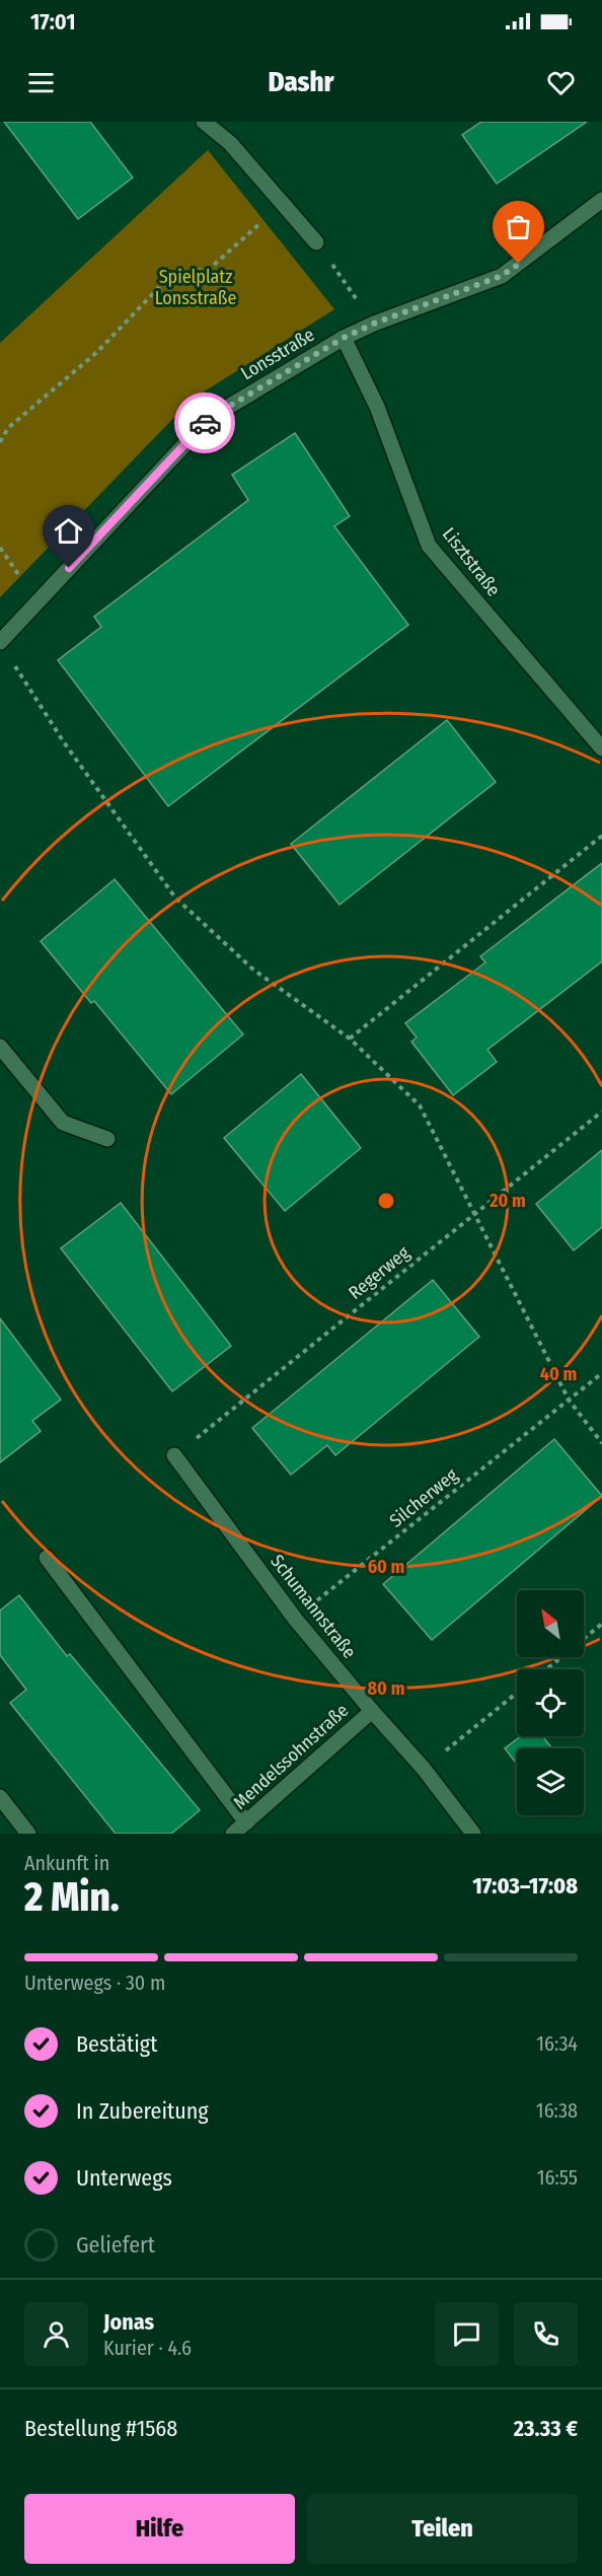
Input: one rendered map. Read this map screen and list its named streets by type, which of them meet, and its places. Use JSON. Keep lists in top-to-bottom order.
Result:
{
  "streets": {
    "street": [
      "Lonsstraße",
      "Lisztstraße",
      "Schumannstraße",
      "Mendelssohnstraße"
    ],
    "path": ["Regerweg", "Silcherweg"]
  },
  "crossings": [
    ["Lonsstraße", "Lisztstraße"],
    ["Regerweg", "Schumannstraße"],
    ["Silcherweg", "Schumannstraße"],
    ["Schumannstraße", "Mendelssohnstraße"]
  ],
  "parks": ["Spielplatz Lonsstraße"],
  "north": "top left",
  "page": {
    "status": "17:01",
    "header": "Dashr",
    "heading": ["2 Min.", "Ankunft in", "17:03–17:08"],
    "panel": [
      "Jonas",
      "Kurier · 4.6",
      "Bestellung #1568",
      "23.33 €"
    ],
    "bar": "Unterwegs · 30 m",
    "list": [
      ["Bestätigt", "16:34"],
      ["In Zubereitung", "16:38"],
      ["Unterwegs", "16:55"],
      "Geliefert"
    ],
    "buttons": ["Hilfe", "Teilen"]
  },
  "rings": [
    "20 m",
    "40 m",
    "60 m",
    "80 m"
  ]
}
